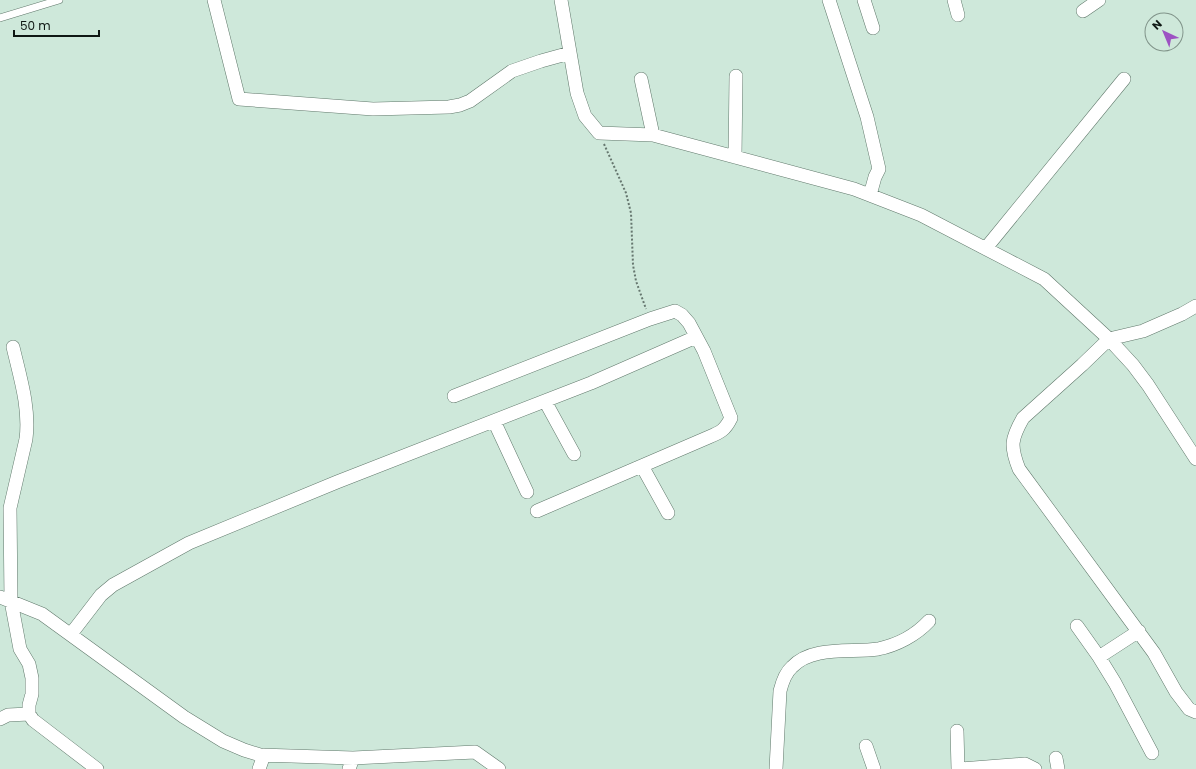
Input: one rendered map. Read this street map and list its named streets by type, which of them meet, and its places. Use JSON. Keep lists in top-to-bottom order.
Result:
{
  "scale_bar": "50 m",
  "north": "top left"
}
